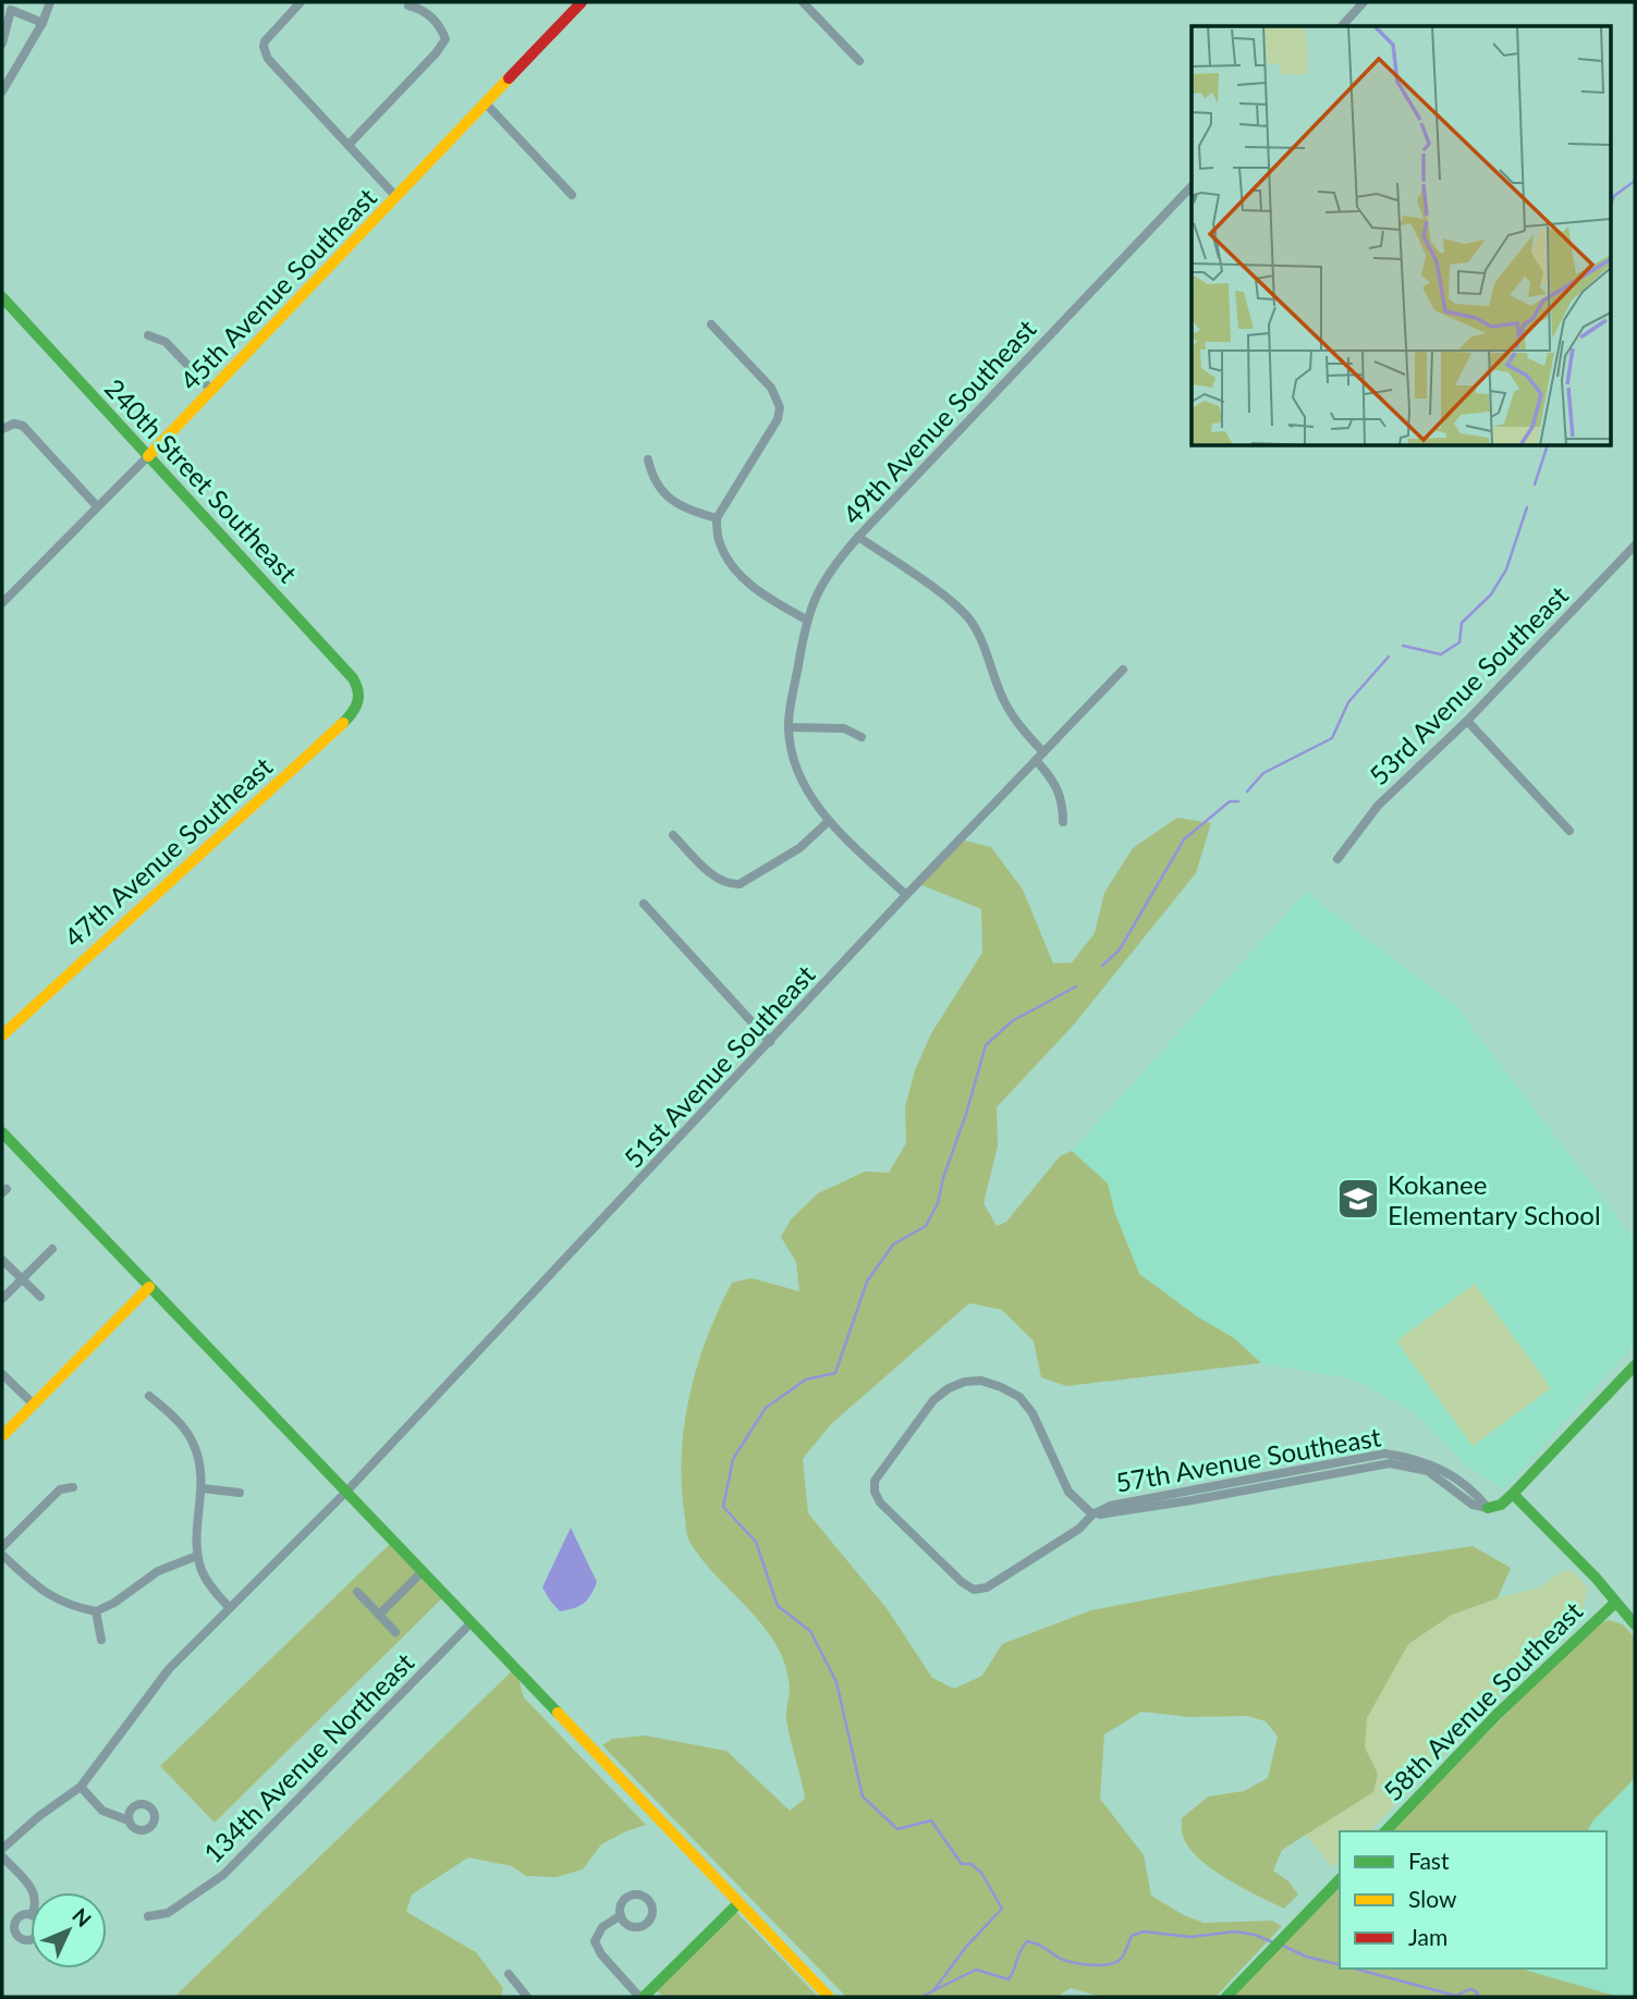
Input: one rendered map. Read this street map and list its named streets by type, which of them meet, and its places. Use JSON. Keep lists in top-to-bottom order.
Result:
{
  "streets": {
    "street": [
      "45th Avenue Southeast",
      "49th Avenue Southeast",
      "240th Street Southeast",
      "53rd Avenue Southeast",
      "47th Avenue Southeast",
      "51st Avenue Southeast",
      "57th Avenue Southeast",
      "58th Avenue Southeast",
      "134th Avenue Northeast"
    ]
  },
  "crossings": [
    ["45th Avenue Southeast", "240th Street Southeast"],
    ["240th Street Southeast", "47th Avenue Southeast"]
  ],
  "places": {
    "school or university": ["Kokanee Elementary School"]
  },
  "legend": ["Fast", "Slow", "Jam"],
  "north": "top right"
}
